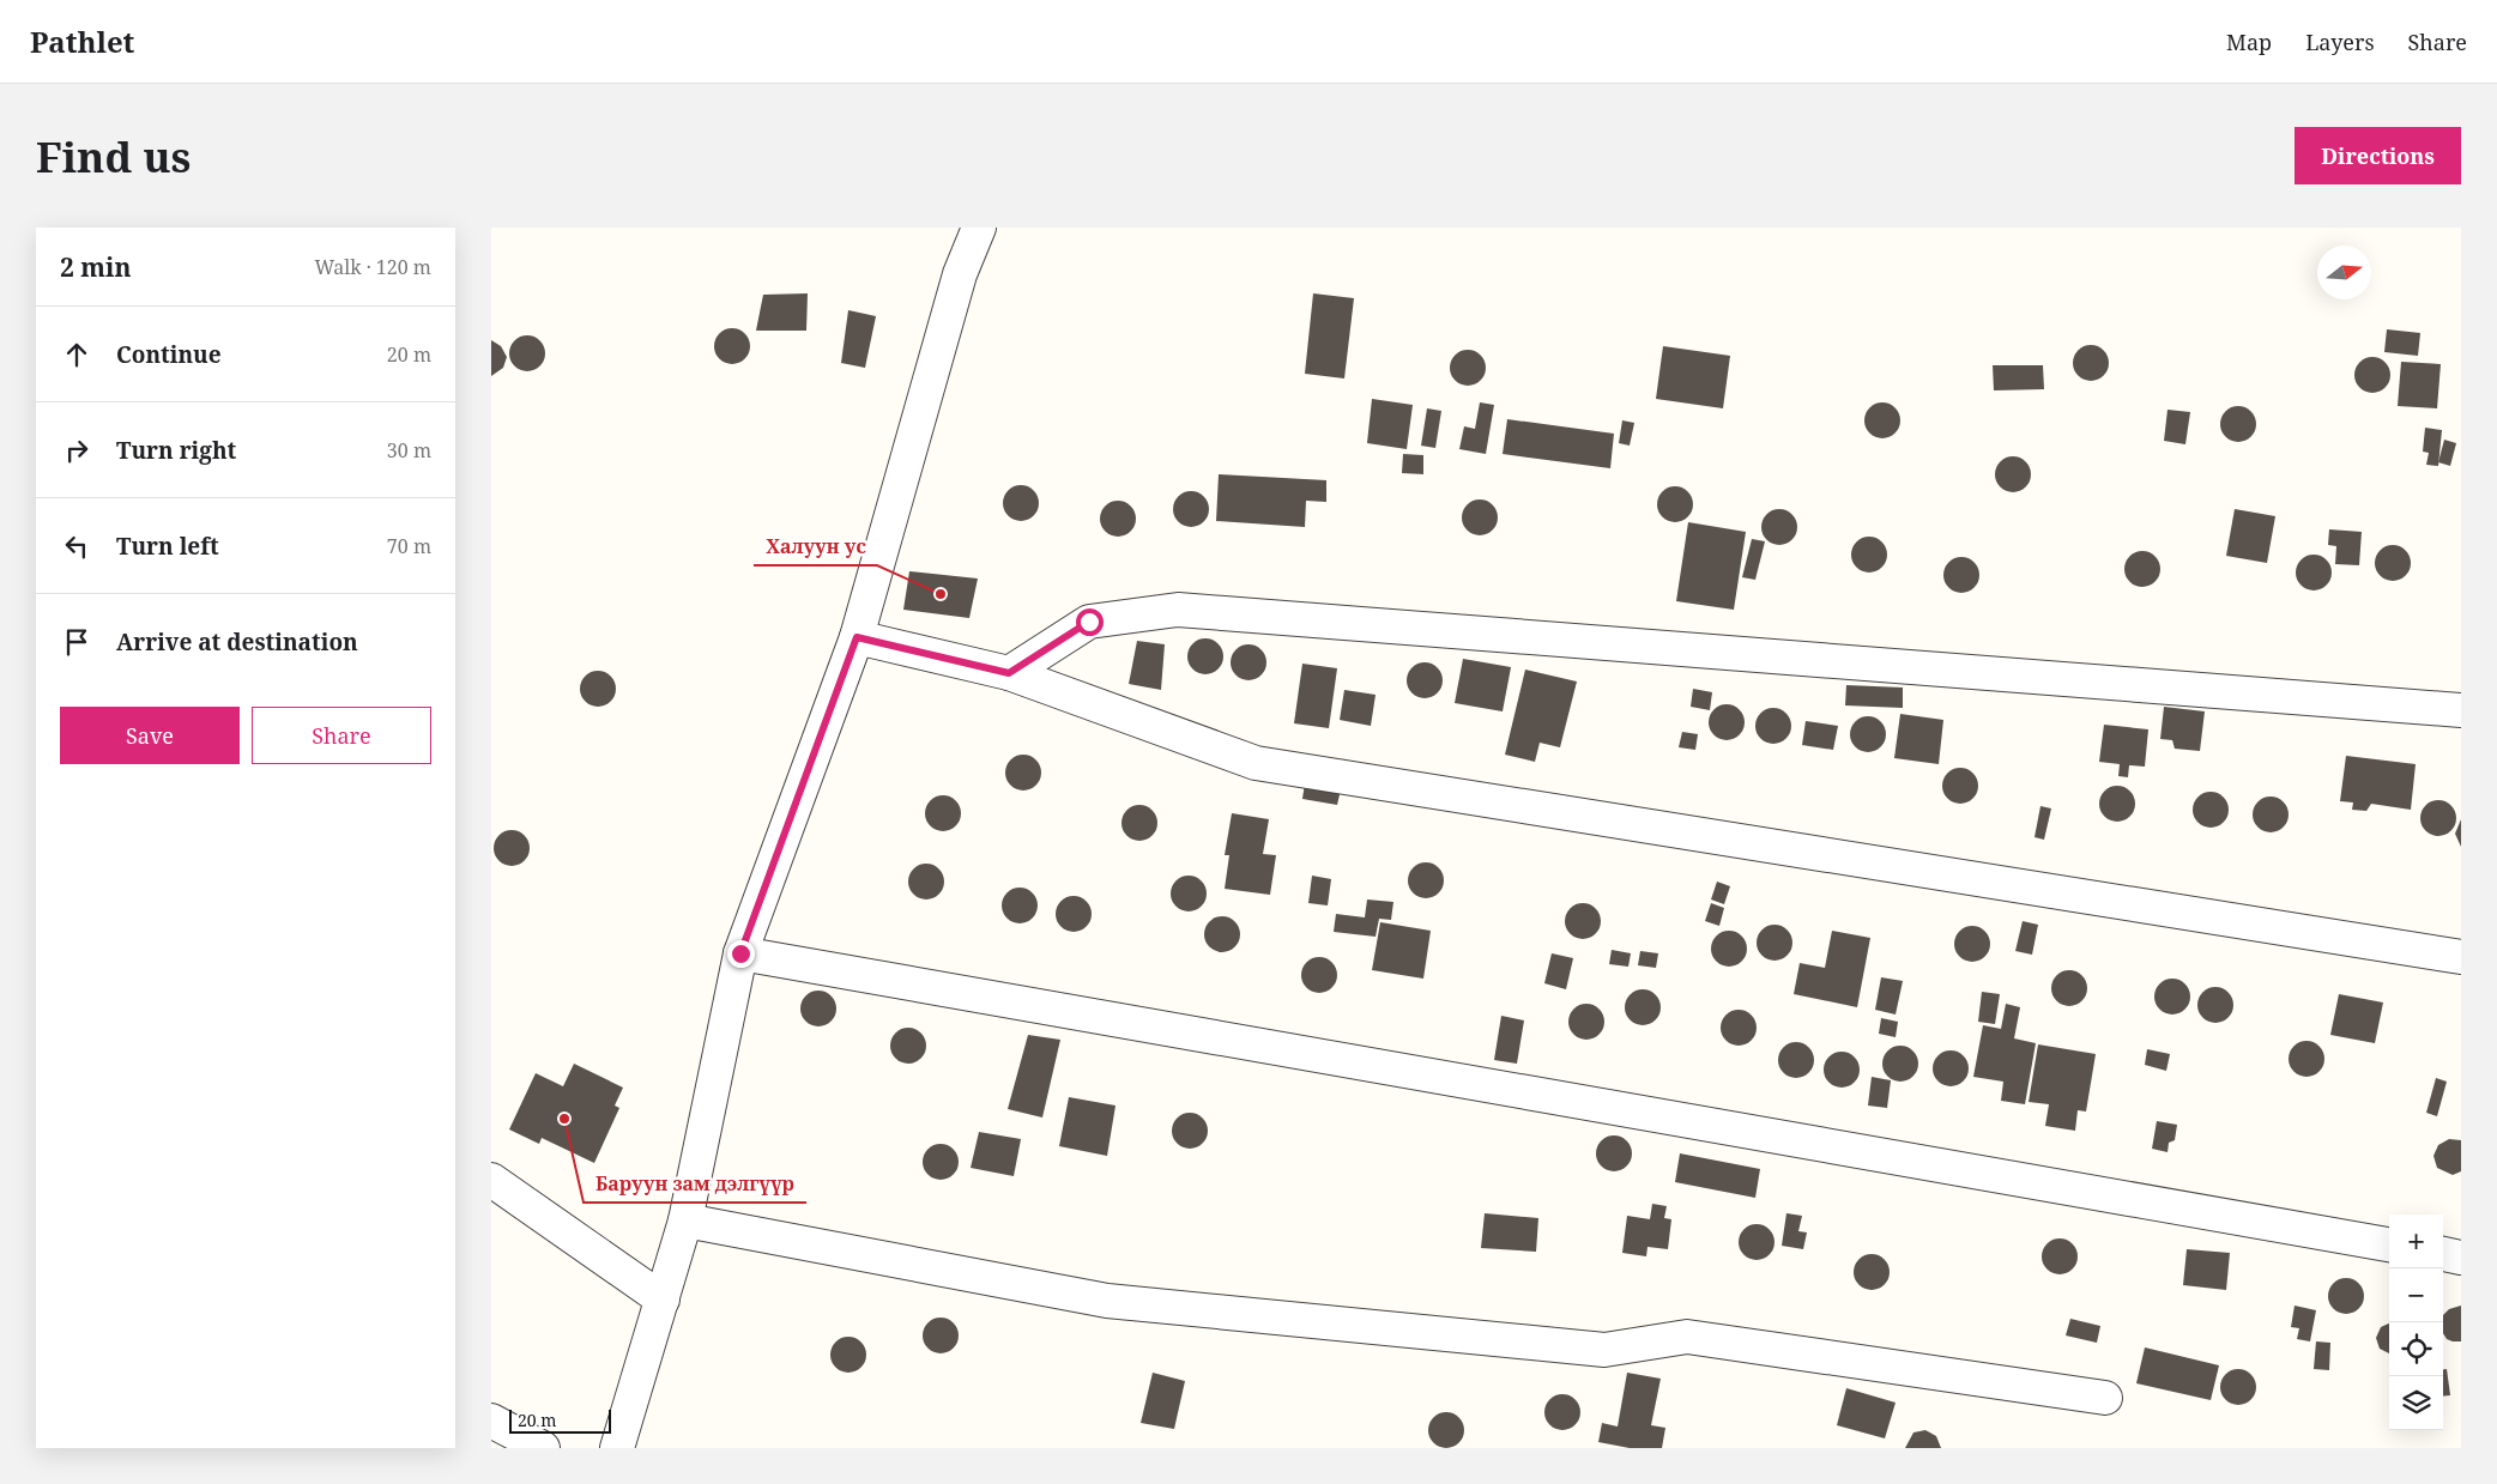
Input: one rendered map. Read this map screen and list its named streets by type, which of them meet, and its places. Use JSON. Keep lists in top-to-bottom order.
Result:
{
  "places": ["Халуун ус", "Баруун зам дэлгүүр"],
  "scale_bar": "20 m",
  "north": "right",
  "page": {
    "header": "Pathlet",
    "nav": ["Map", "Layers", "Share"],
    "buttons": [
      "Directions",
      ["Save", "Share"]
    ],
    "title": "Find us",
    "heading": ["2 min", "Walk · 120 m"],
    "list": [
      ["Continue", "20 m"],
      ["Turn right", "30 m"],
      ["Turn left", "70 m"],
      "Arrive at destination"
    ],
    "map_buttons": ["+", "−"],
    "scale": "20 m"
  }
}
